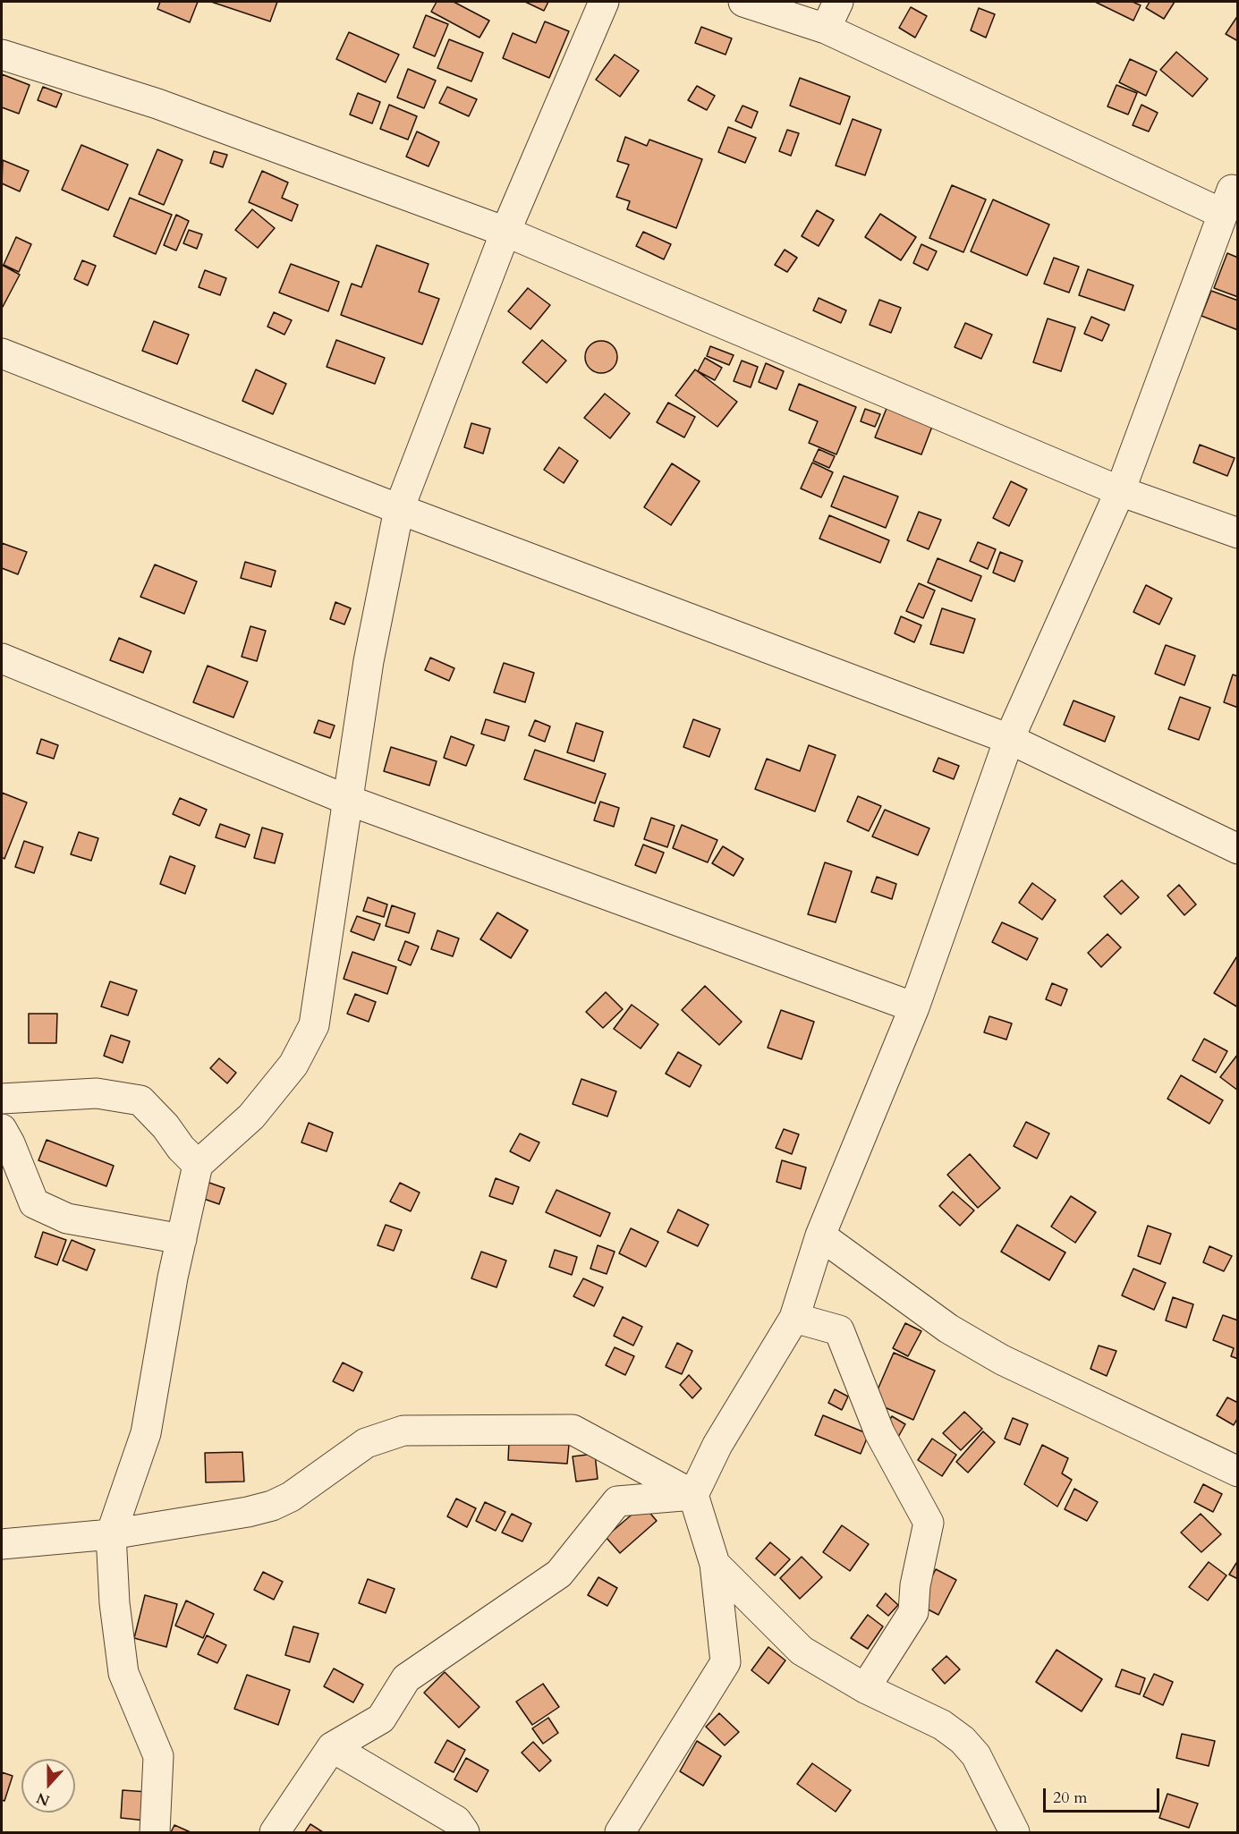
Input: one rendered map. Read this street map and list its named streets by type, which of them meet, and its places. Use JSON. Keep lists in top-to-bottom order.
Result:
{
  "scale_bar": "20 m",
  "north": "bottom"
}
